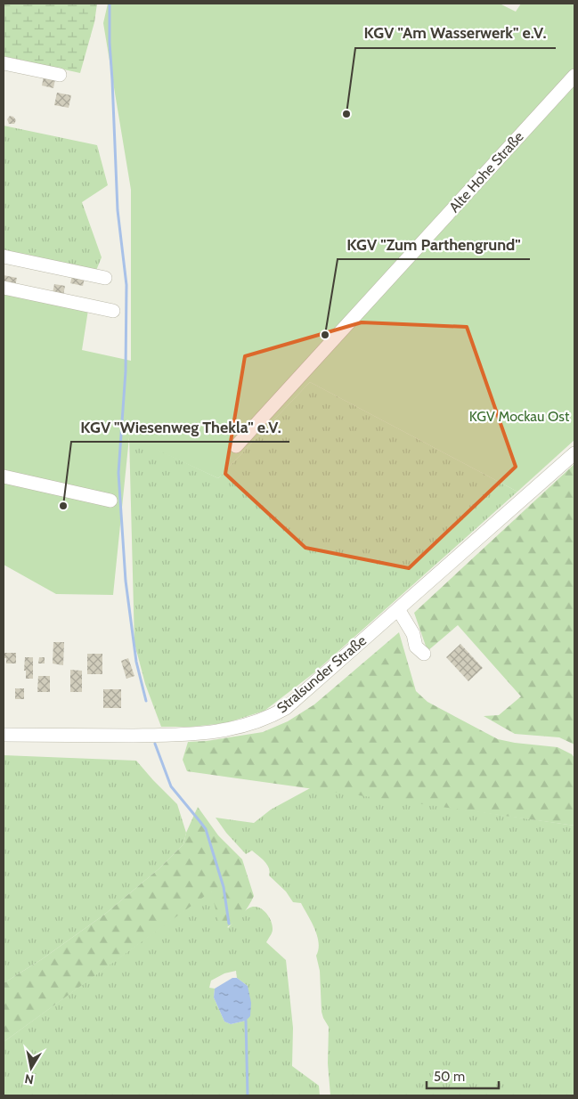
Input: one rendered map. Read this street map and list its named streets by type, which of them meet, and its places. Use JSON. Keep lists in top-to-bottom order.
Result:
{
  "streets": {
    "street": ["Alte Hohe Straße", "Stralsunder Straße"]
  },
  "parks": ["KGV Mockau Ost"],
  "places": ["KGV \"Am Wasserwerk\" e.V.", "KGV \"Zum Parthengrund\"", "KGV \"Wiesenweg Thekla\" e.V."],
  "scale_bar": "50 m",
  "north": "bottom"
}
